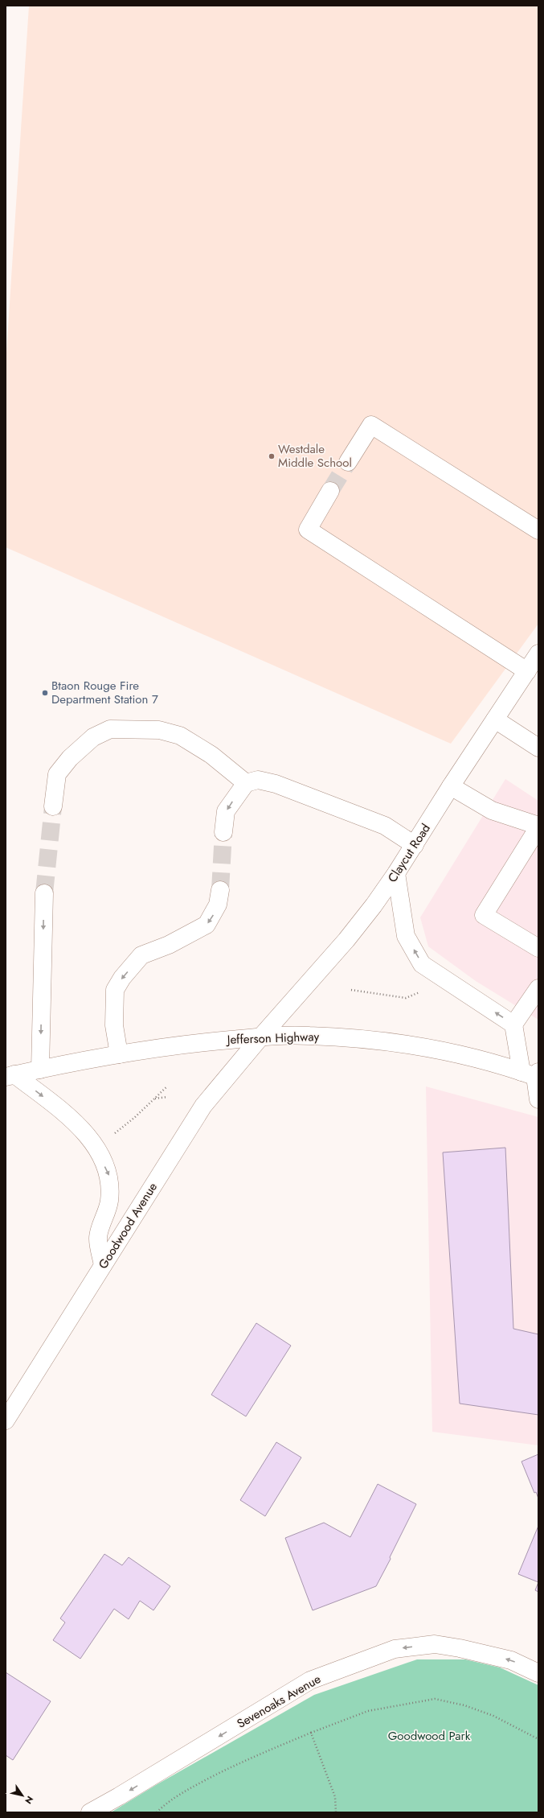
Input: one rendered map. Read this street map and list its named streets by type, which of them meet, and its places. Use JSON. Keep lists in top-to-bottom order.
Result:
{
  "streets": {
    "street": [
      "Claycut Road",
      "Jefferson Highway",
      "Goodwood Avenue",
      "Sevenoaks Avenue"
    ]
  },
  "crossings": [
    ["Claycut Road", "Jefferson Highway"],
    ["Claycut Road", "Goodwood Avenue"],
    ["Jefferson Highway", "Goodwood Avenue"]
  ],
  "one_way": ["Sevenoaks Avenue"],
  "parks": ["Goodwood Park"],
  "places": ["Westdale Middle School", "Btaon Rouge Fire Department Station 7"],
  "north": "bottom right"
}
